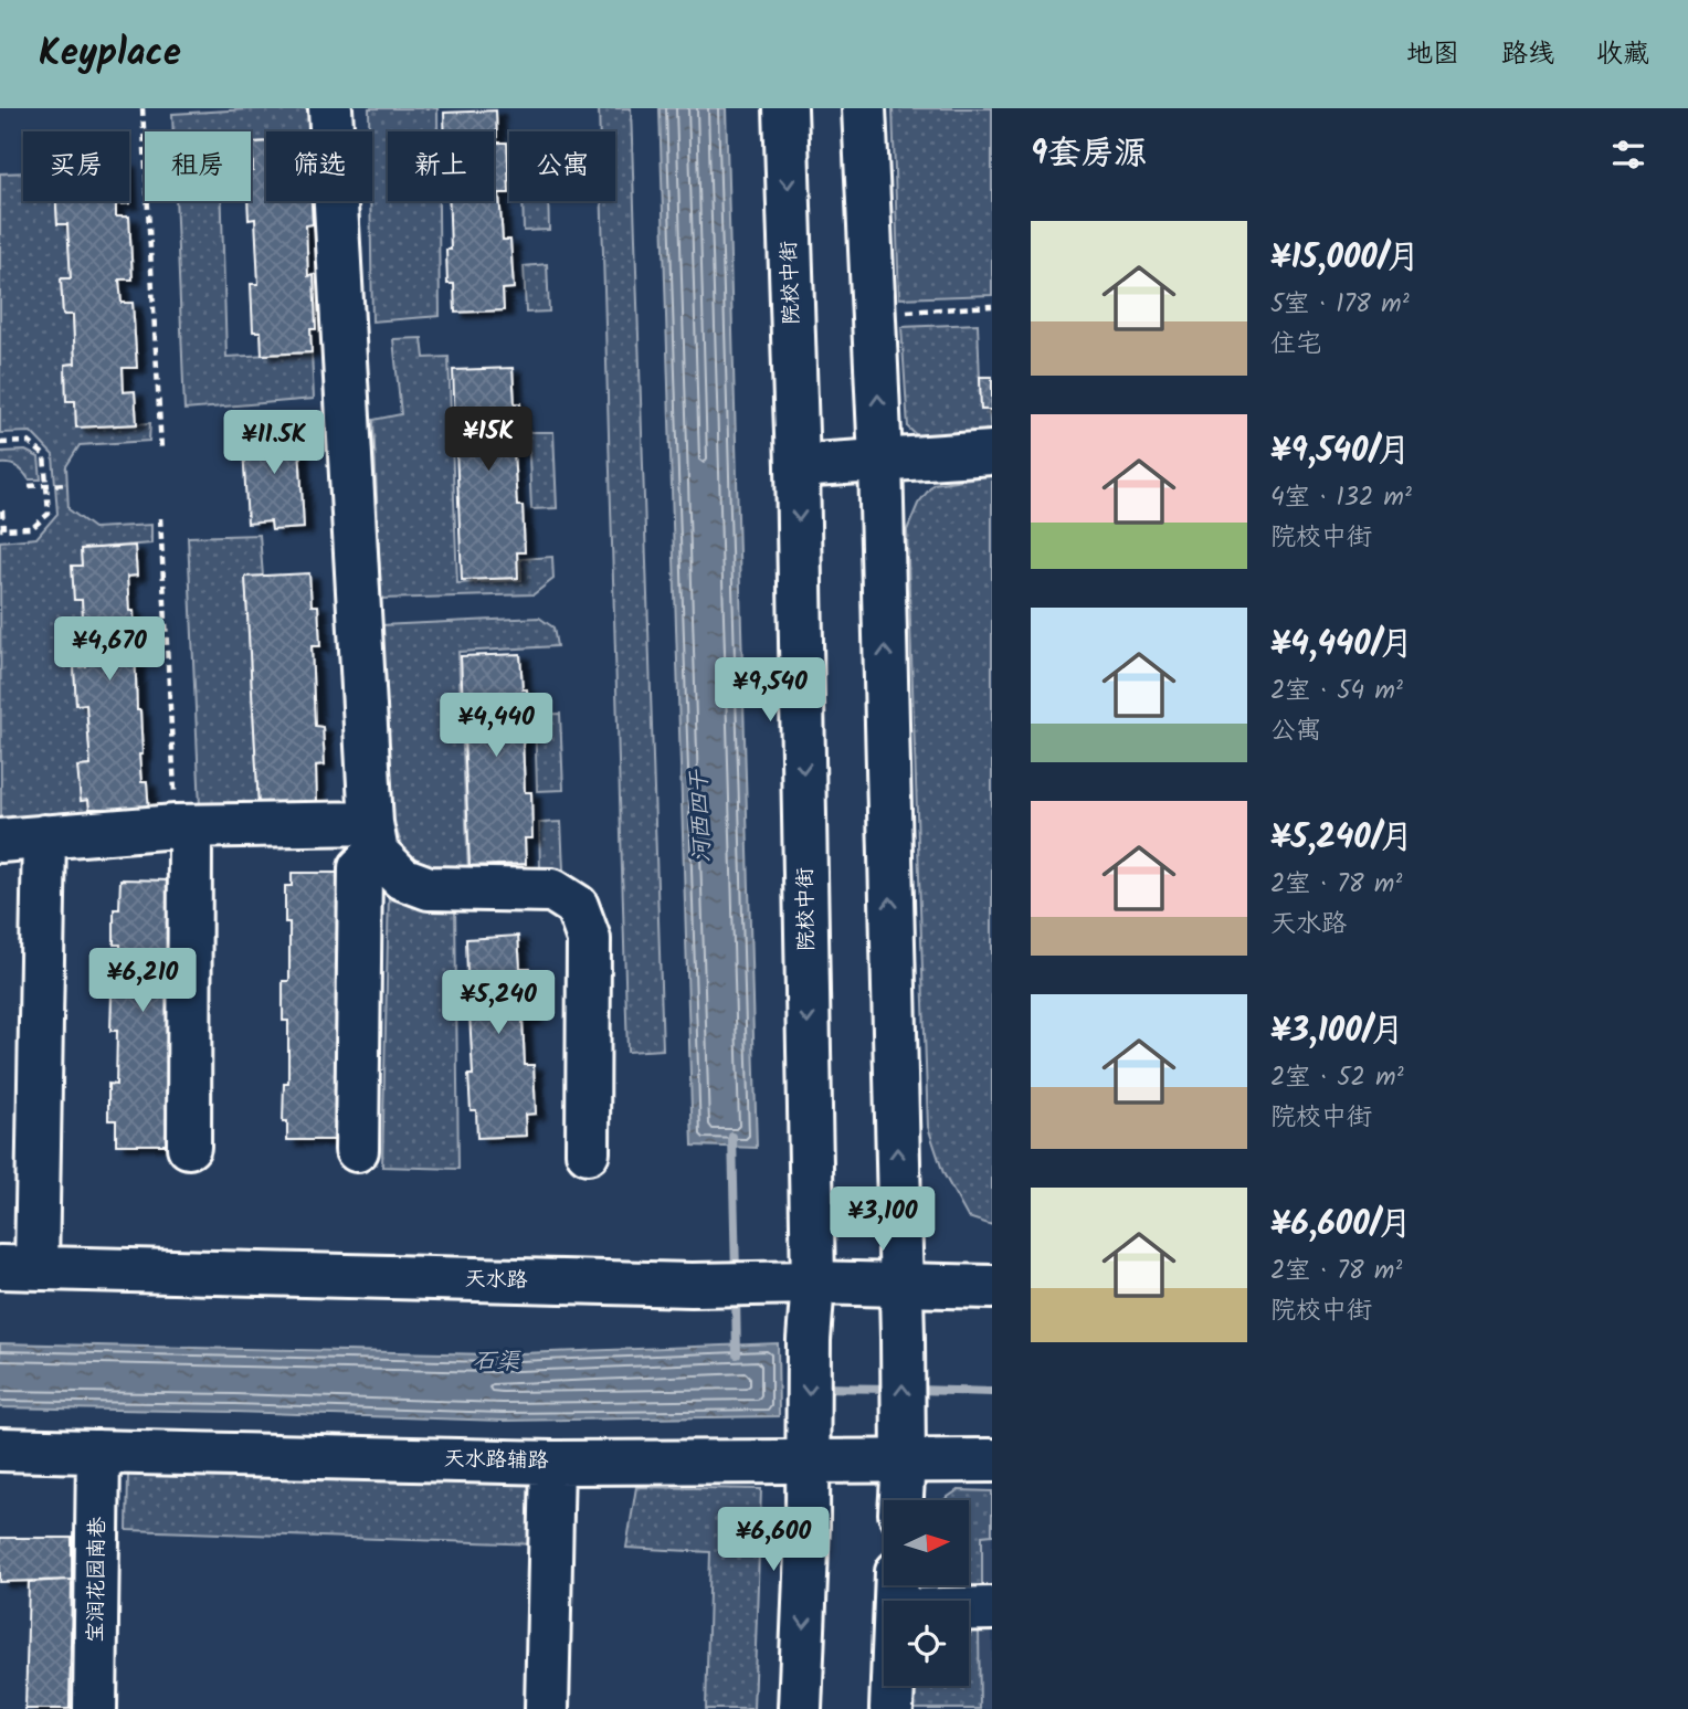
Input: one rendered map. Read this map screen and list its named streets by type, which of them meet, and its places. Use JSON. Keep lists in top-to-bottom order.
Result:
{
  "streets": {
    "main road": [
      "院校中街",
      "天水路",
      "天水路辅路",
      "宝润花园南巷"
    ]
  },
  "crossings": [
    ["院校中街", "天水路"],
    ["院校中街", "天水路辅路"],
    ["天水路辅路", "宝润花园南巷"]
  ],
  "water": ["河西四干", "石渠"],
  "north": "right",
  "page": {
    "header": "Keyplace",
    "nav": ["地图", "路线", "收藏"],
    "heading": "9套房源",
    "chip": [
      "买房",
      "租房",
      "筛选",
      "新上",
      "公寓"
    ],
    "list": [
      {
        "name": "¥15,000/月",
        "note": "5室 · 178 m² · 住宅"
      },
      {
        "name": "¥9,540/月",
        "note": "4室 · 132 m² · 院校中街"
      },
      {
        "name": "¥4,440/月",
        "note": "2室 · 54 m² · 公寓"
      },
      {
        "name": "¥5,240/月",
        "note": "2室 · 78 m² · 天水路"
      },
      {
        "name": "¥3,100/月",
        "note": "2室 · 52 m² · 院校中街"
      },
      {
        "name": "¥6,600/月",
        "note": "2室 · 78 m² · 院校中街"
      }
    ],
    "price": [
      "¥15K",
      "¥11.5K",
      "¥4,670",
      "¥9,540",
      "¥4,440",
      "¥6,210",
      "¥5,240",
      "¥3,100",
      "¥6,600"
    ]
  }
}
